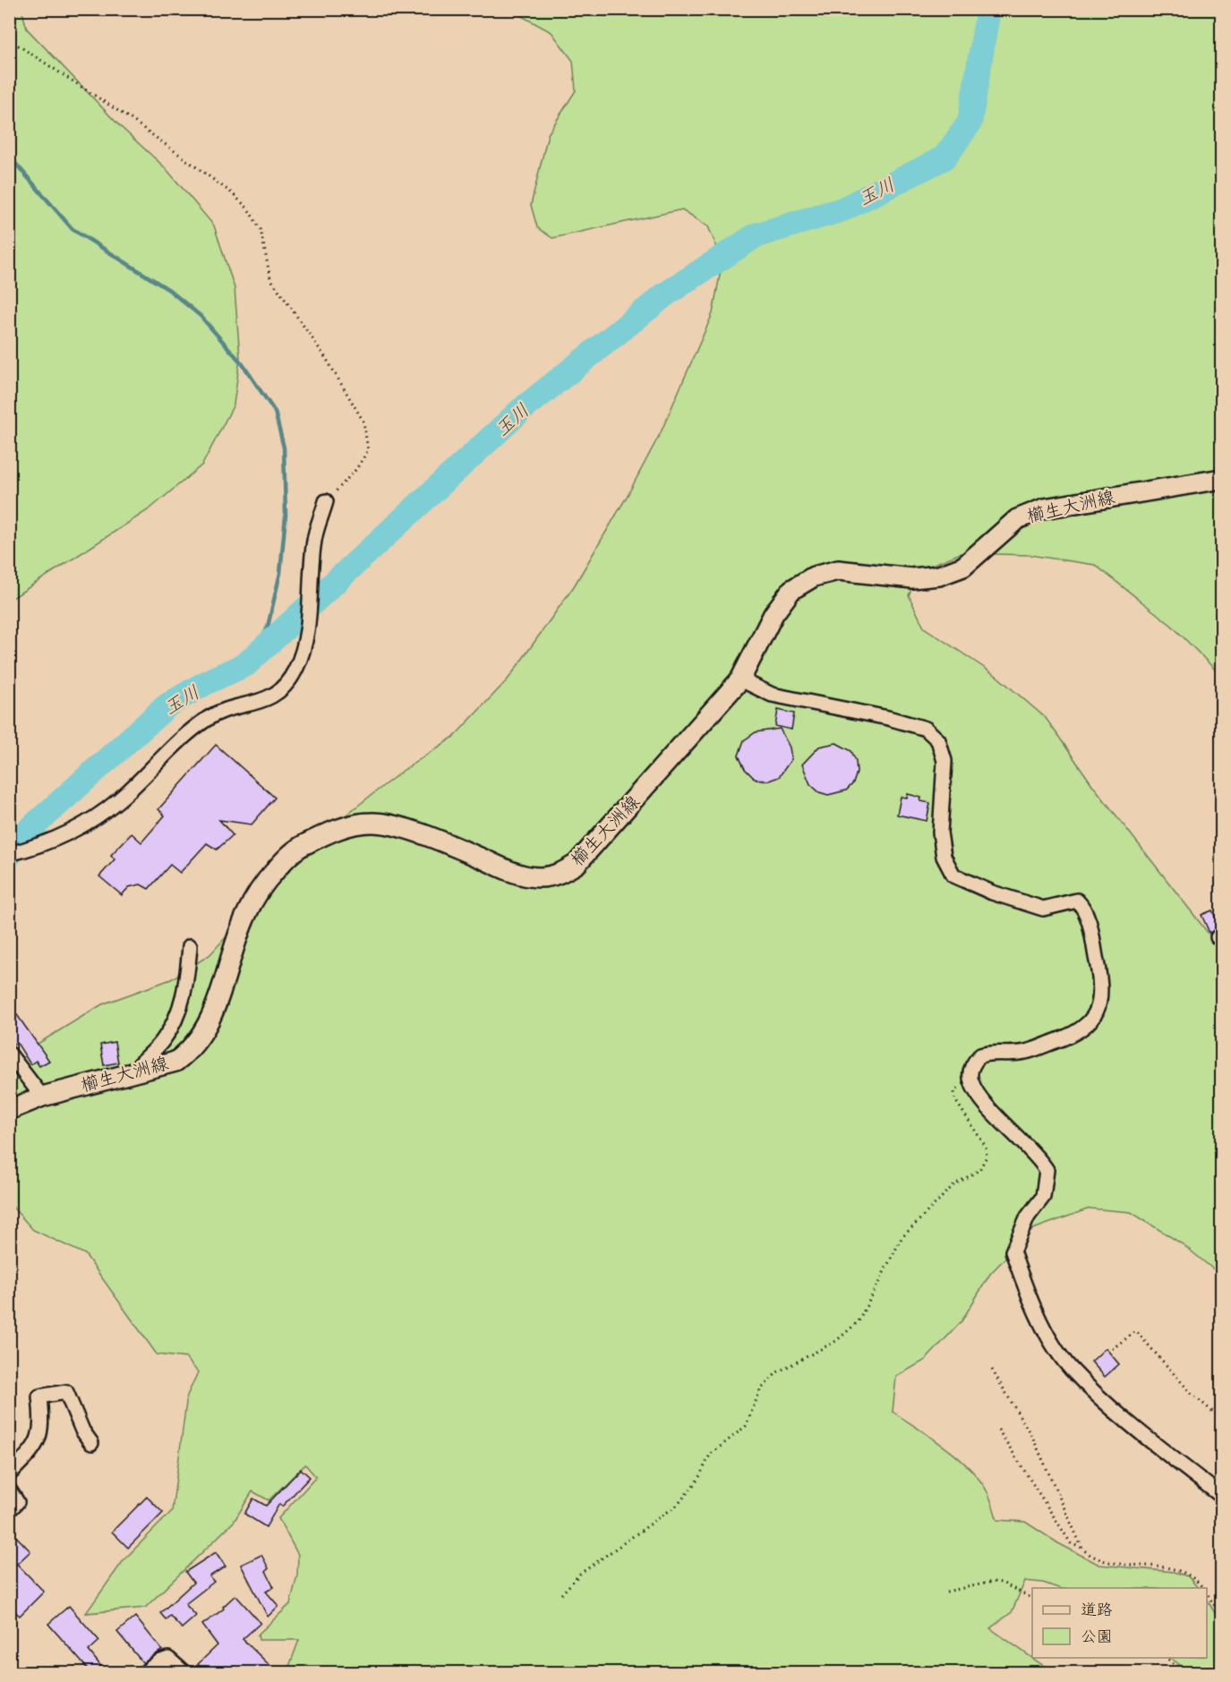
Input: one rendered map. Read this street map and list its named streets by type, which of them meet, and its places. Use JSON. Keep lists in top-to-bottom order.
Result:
{
  "streets": {
    "main road": ["櫛生大洲線"]
  },
  "water": ["玉川"],
  "legend": ["道路", "公園"]
}
